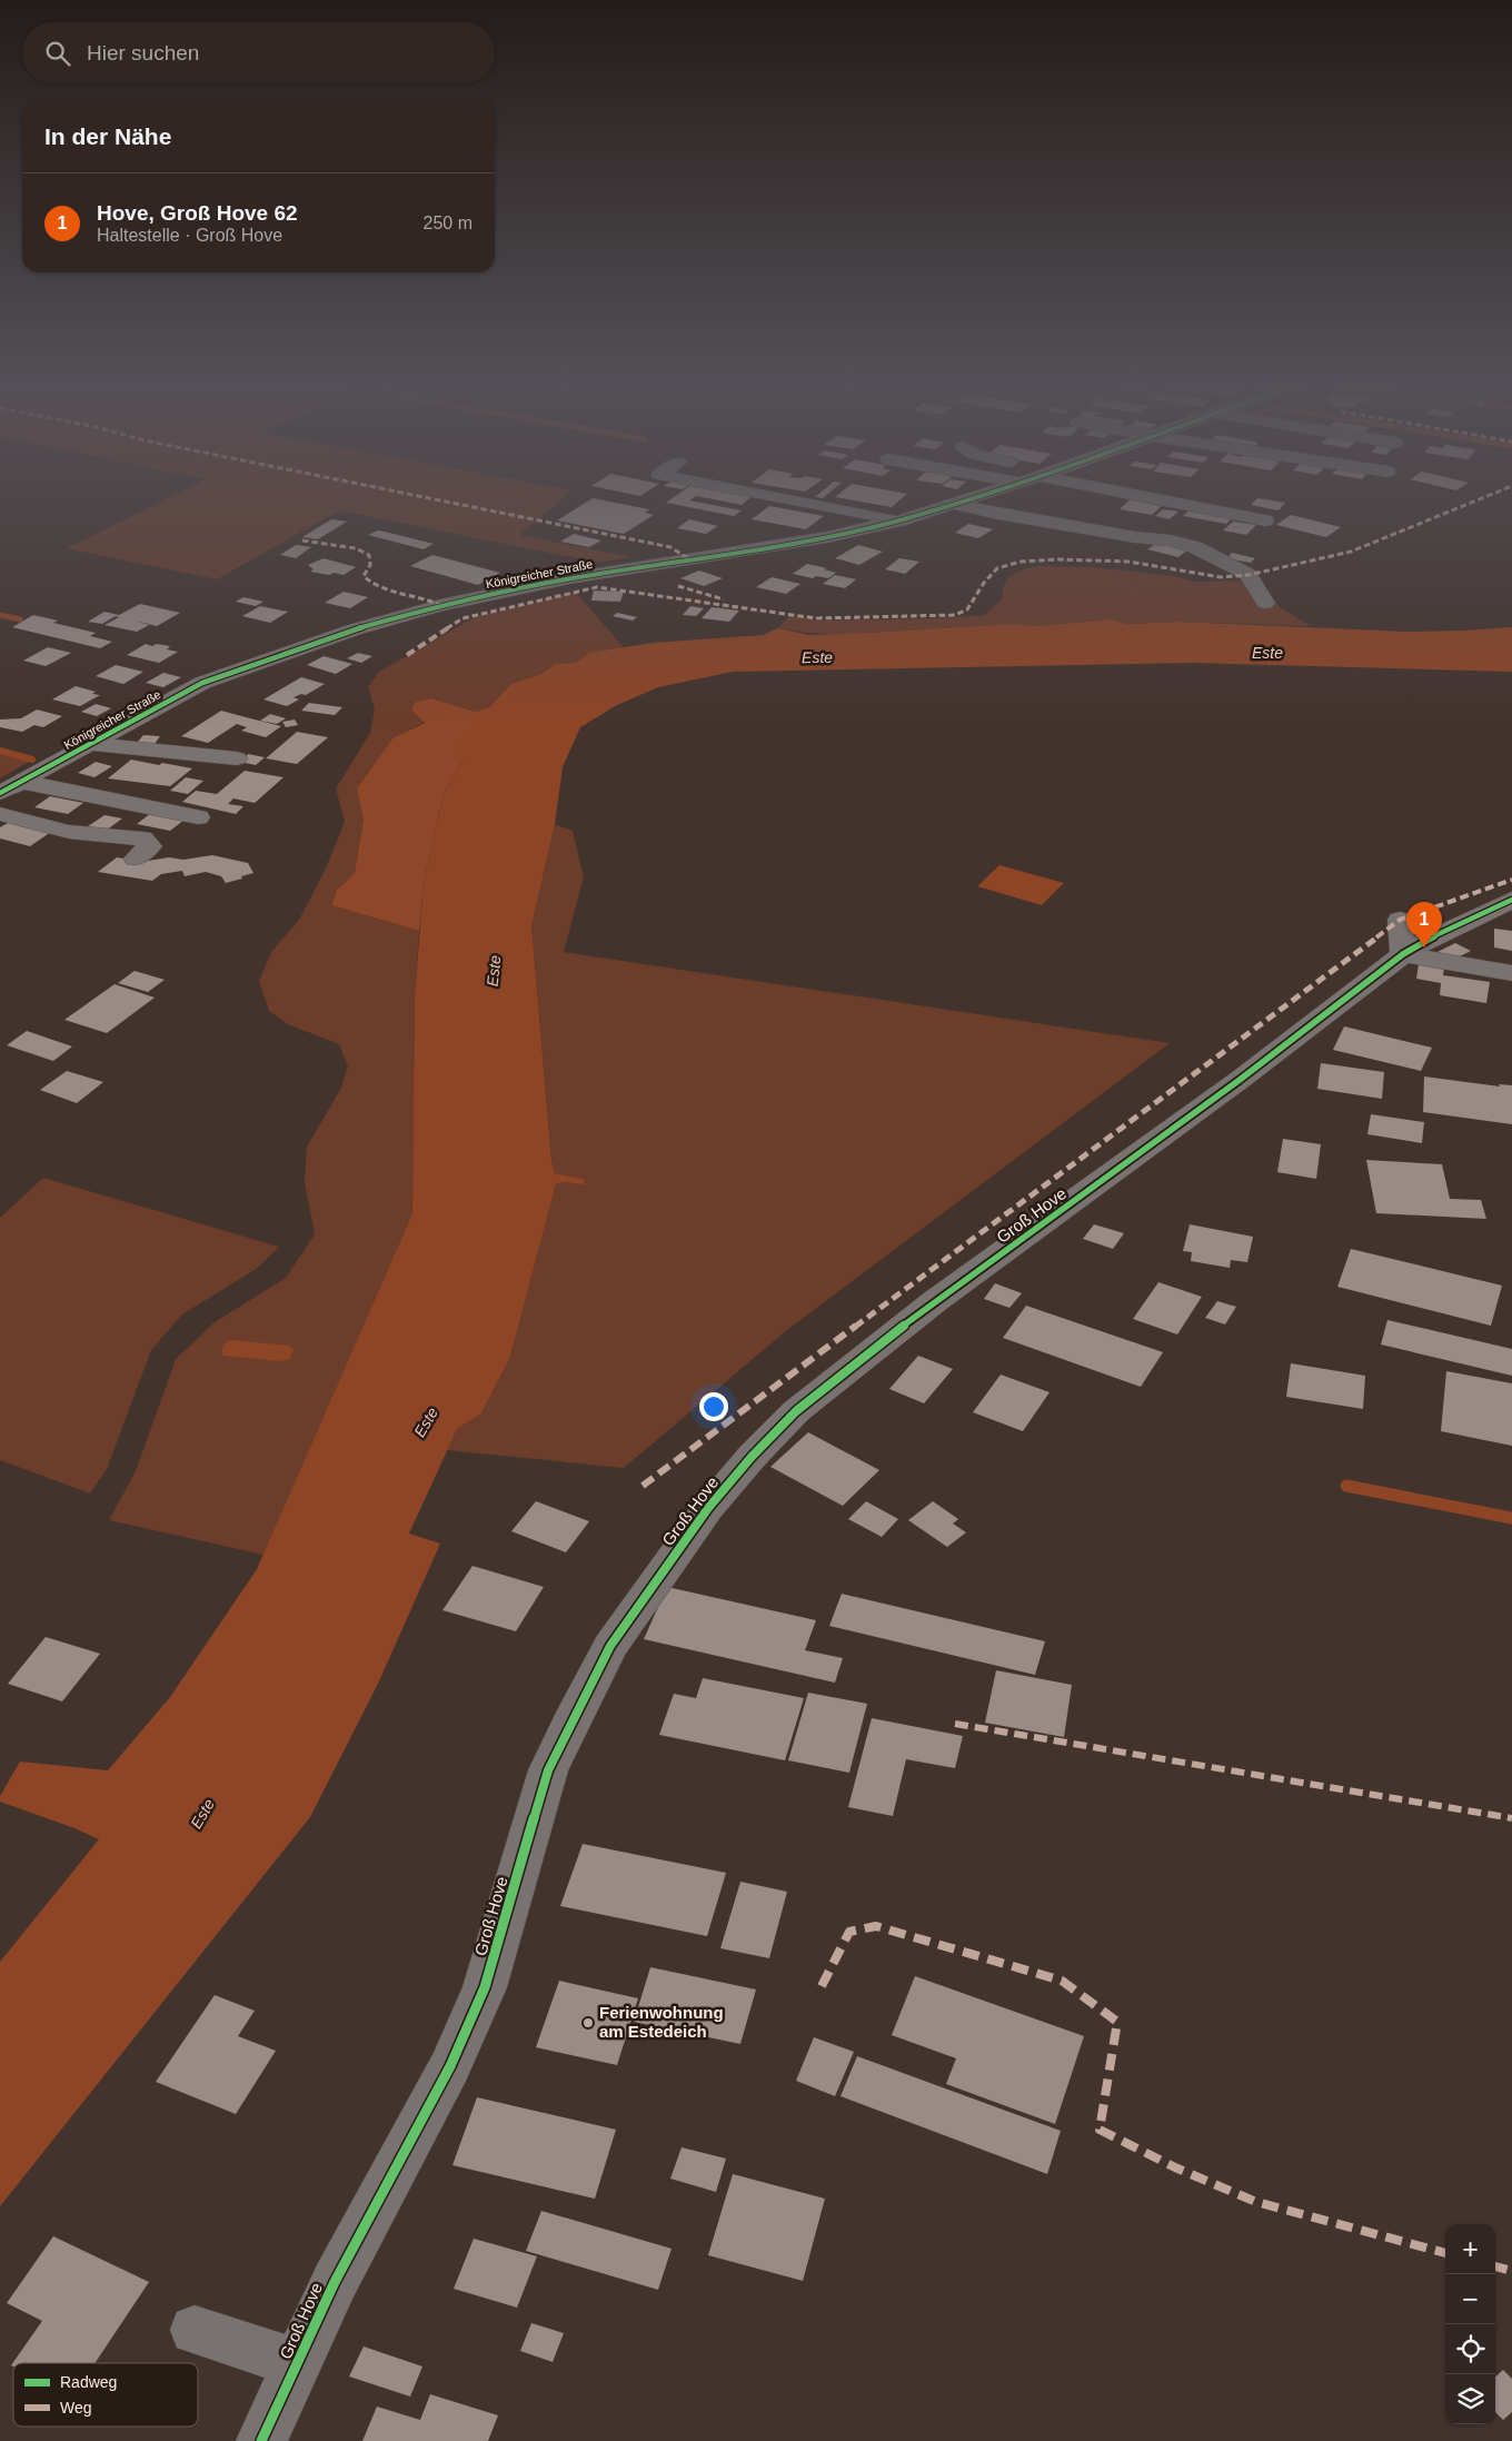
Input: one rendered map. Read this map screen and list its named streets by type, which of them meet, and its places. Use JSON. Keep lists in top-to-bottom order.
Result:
{
  "streets": {
    "street": ["Königreicher Straße", "Groß Hove"]
  },
  "water": ["Este"],
  "places": ["Ferienwohnung am Estedeich"],
  "legend": ["Radweg", "Weg"],
  "page": {
    "search": "Hier suchen",
    "heading": "In der Nähe",
    "list": [
      {
        "mark": "1",
        "name": "Hove, Groß Hove 62",
        "note": "Haltestelle · Groß Hove",
        "value": "250 m"
      }
    ],
    "pins": "1",
    "map_buttons": ["+", "−"]
  }
}
